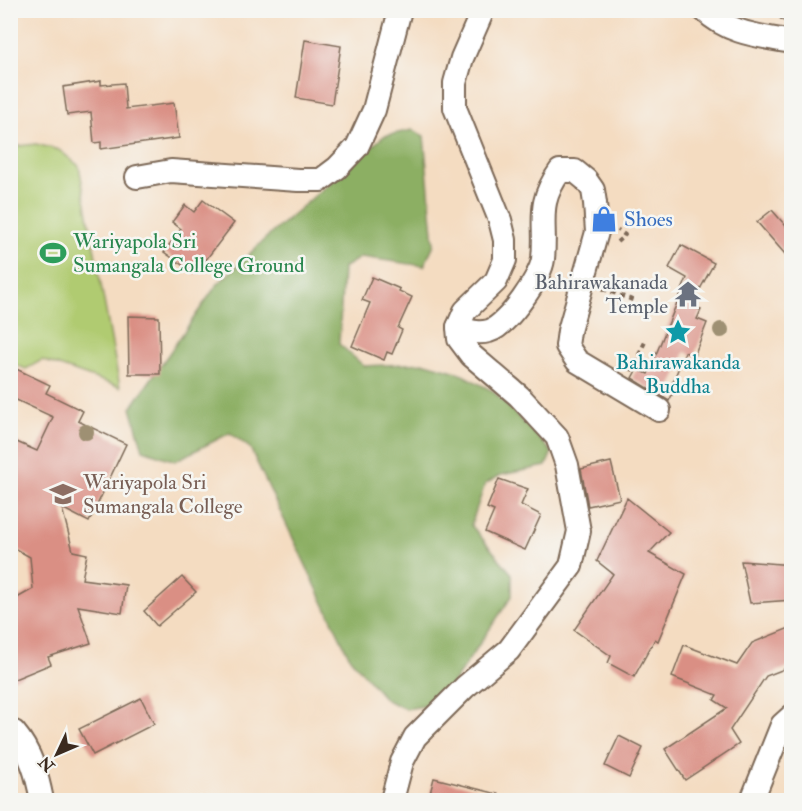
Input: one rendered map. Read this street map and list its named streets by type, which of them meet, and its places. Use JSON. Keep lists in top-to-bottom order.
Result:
{
  "places": {
    "shop": ["Shoes"],
    "sports": ["Wariyapola Sri Sumangala College Ground"],
    "temple": ["Bahirawakanada Temple"],
    "place": ["Bahirawakanda Buddha"],
    "school or university": ["Wariyapola Sri Sumangala College"]
  },
  "north": "bottom left"
}
